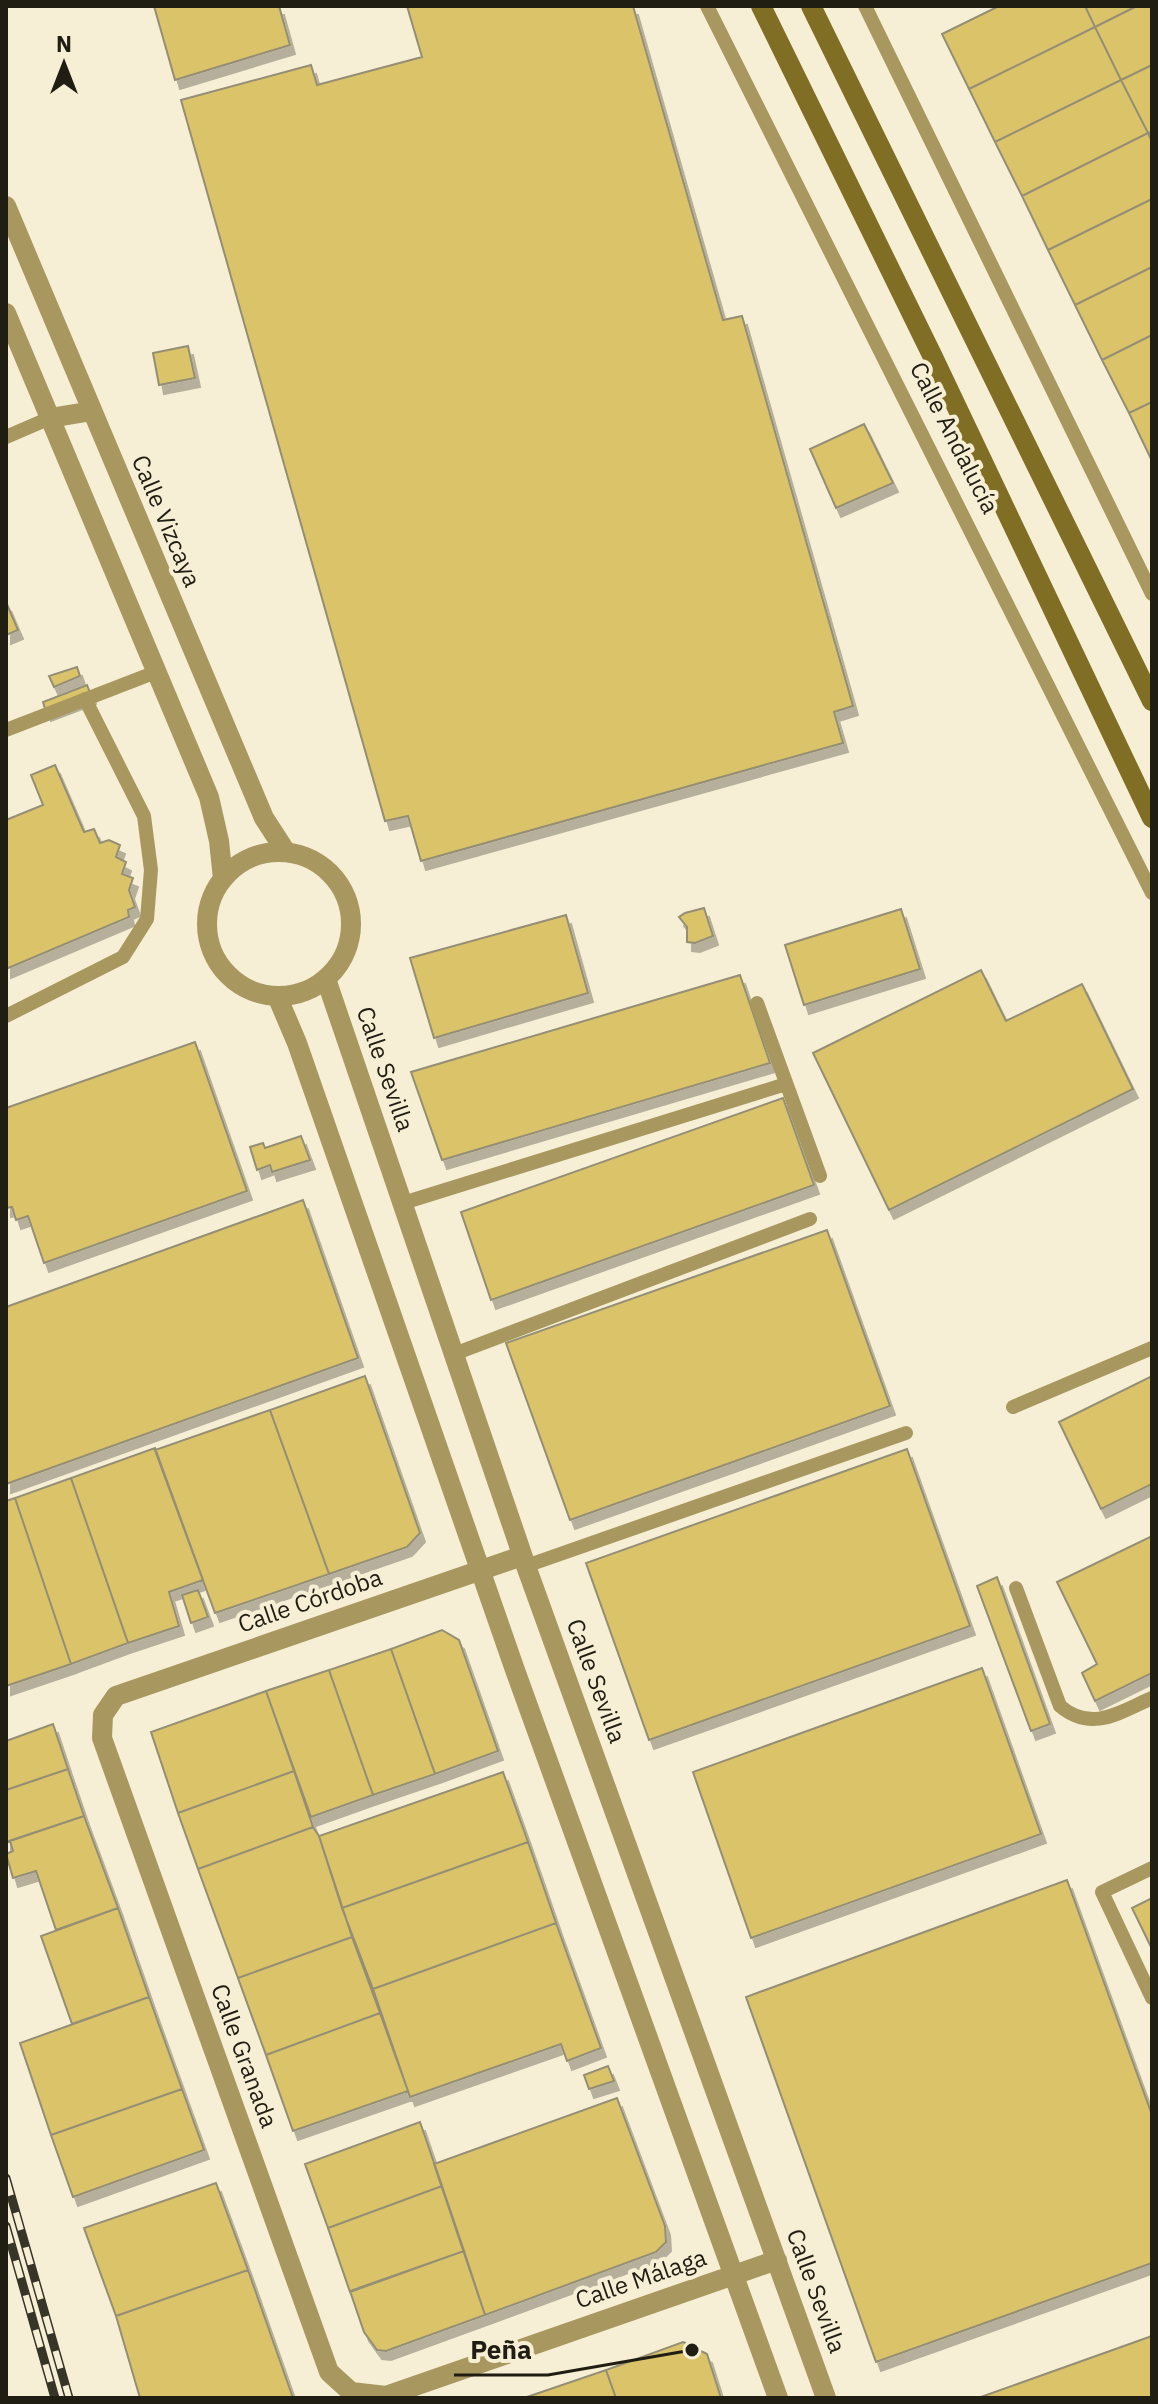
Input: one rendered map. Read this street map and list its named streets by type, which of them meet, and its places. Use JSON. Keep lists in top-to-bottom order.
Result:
{
  "streets": {
    "main road": ["Calle Andalucía"],
    "street": [
      "Calle Vizcaya",
      "Calle Sevilla",
      "Calle Córdoba",
      "Calle Granada",
      "Calle Málaga"
    ]
  },
  "crossings": [
    ["Calle Vizcaya", "Calle Sevilla"],
    ["Calle Sevilla", "Calle Córdoba"],
    ["Calle Sevilla", "Calle Málaga"],
    ["Calle Córdoba", "Calle Granada"],
    ["Calle Granada", "Calle Málaga"]
  ],
  "places": ["Peña"],
  "north": "top"
}
